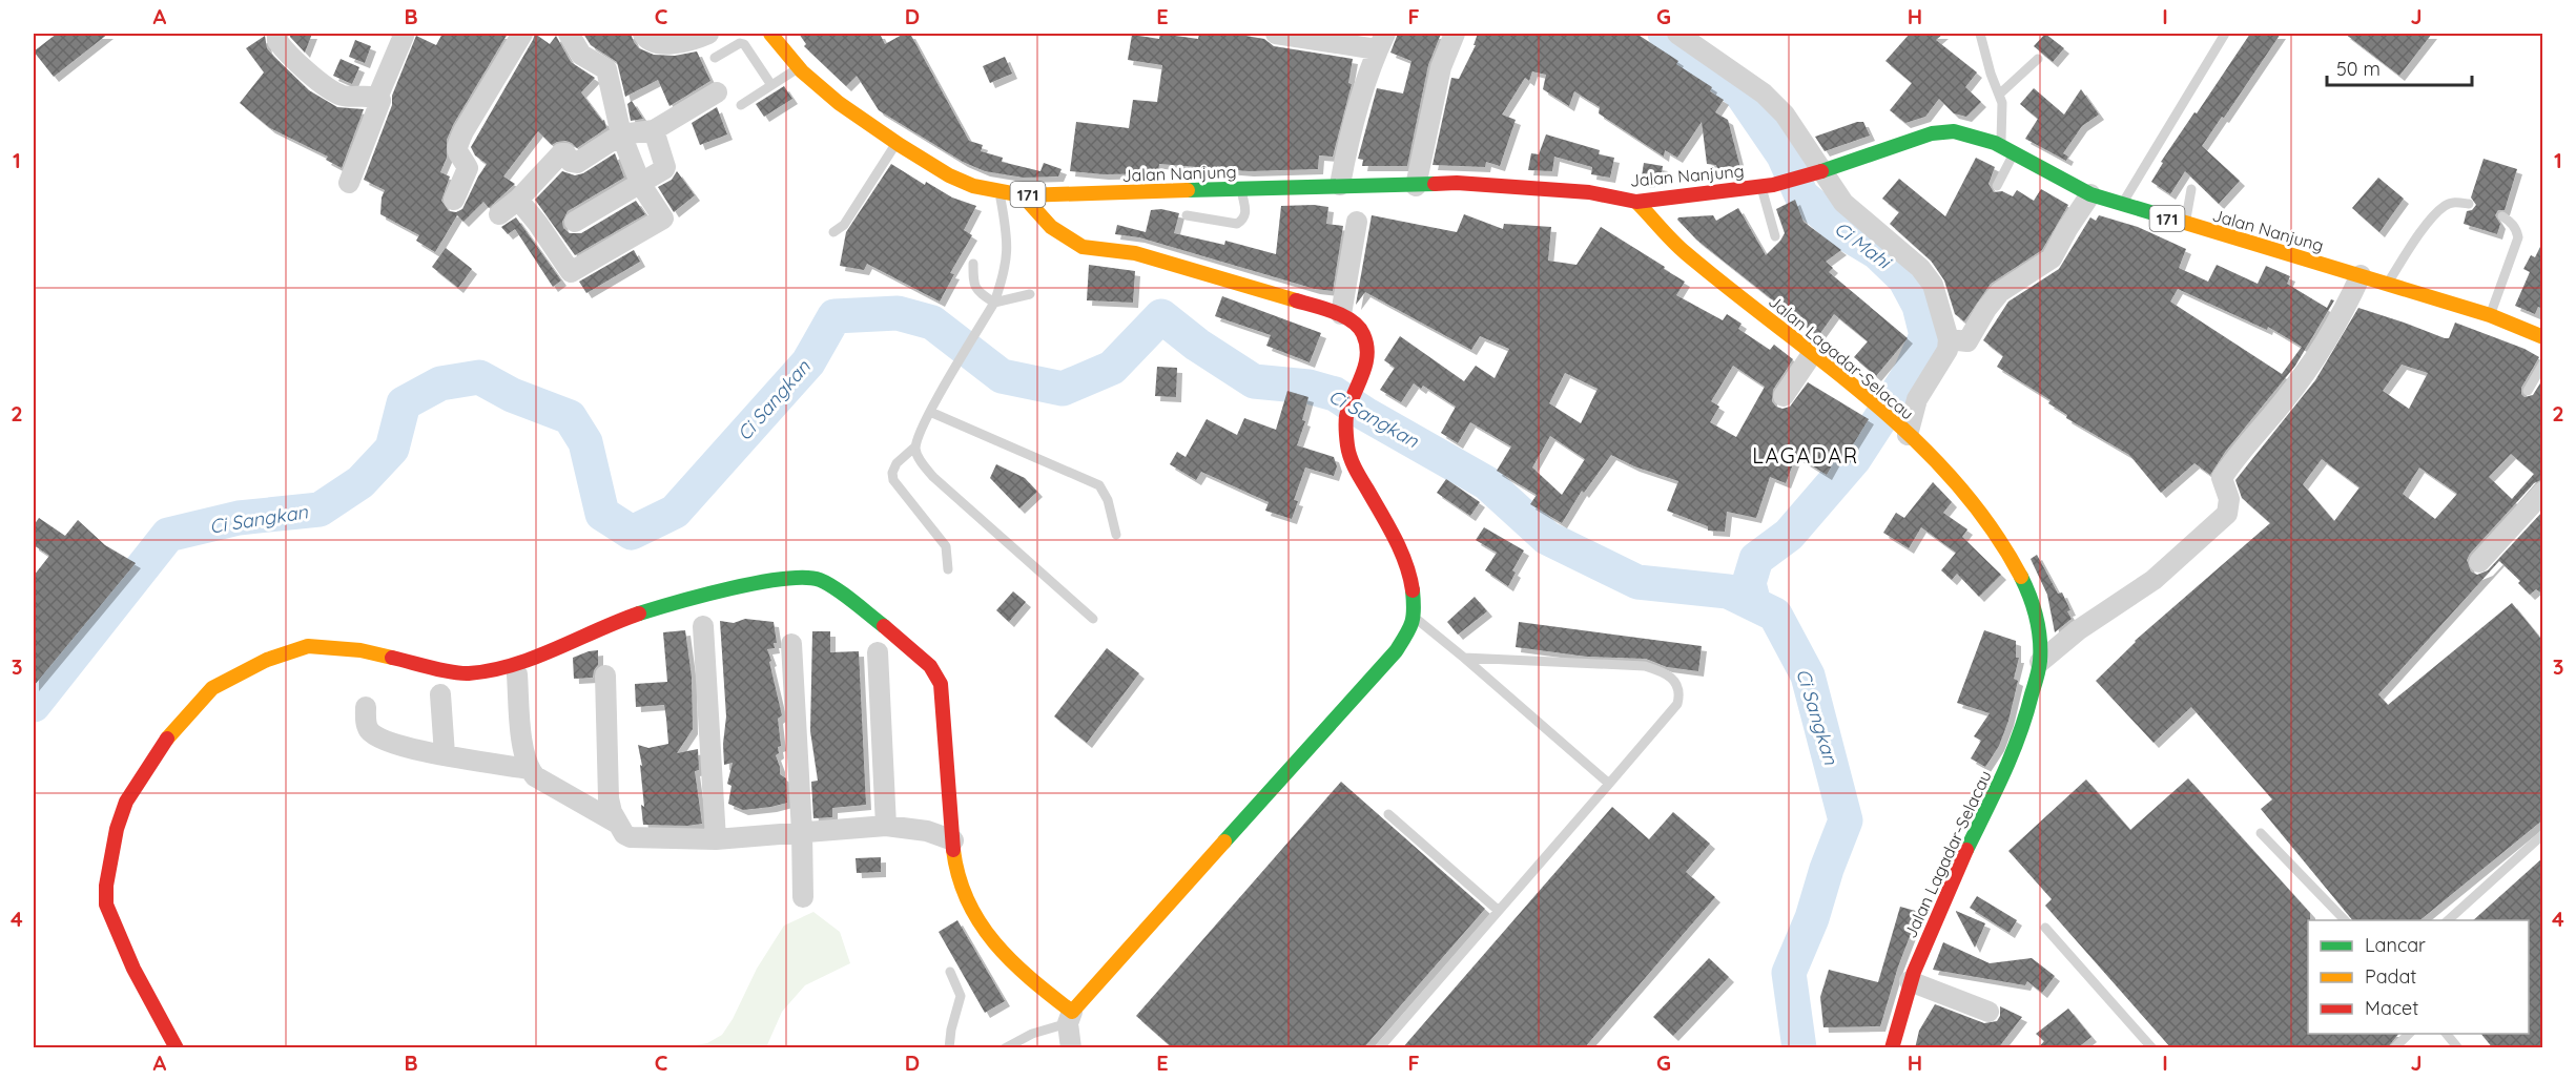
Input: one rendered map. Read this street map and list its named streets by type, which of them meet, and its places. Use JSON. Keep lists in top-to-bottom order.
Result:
{
  "streets": {
    "street": ["Jalan Nanjung", "171", "Jalan Lagadar-Selacau"]
  },
  "crossings": [
    ["Jalan Nanjung", "Jalan Lagadar-Selacau"]
  ],
  "districts": ["LAGADAR"],
  "water": ["Ci Mahi", "Ci Sangkan"],
  "legend": ["Lancar", "Padat", "Macet"],
  "scale_bar": "50 m",
  "grid": {
    "columns": [
      "A",
      "B",
      "C",
      "D",
      "E",
      "F",
      "G",
      "H",
      "I",
      "J"
    ],
    "rows": [
      "1",
      "2",
      "3",
      "4"
    ]
  }
}
